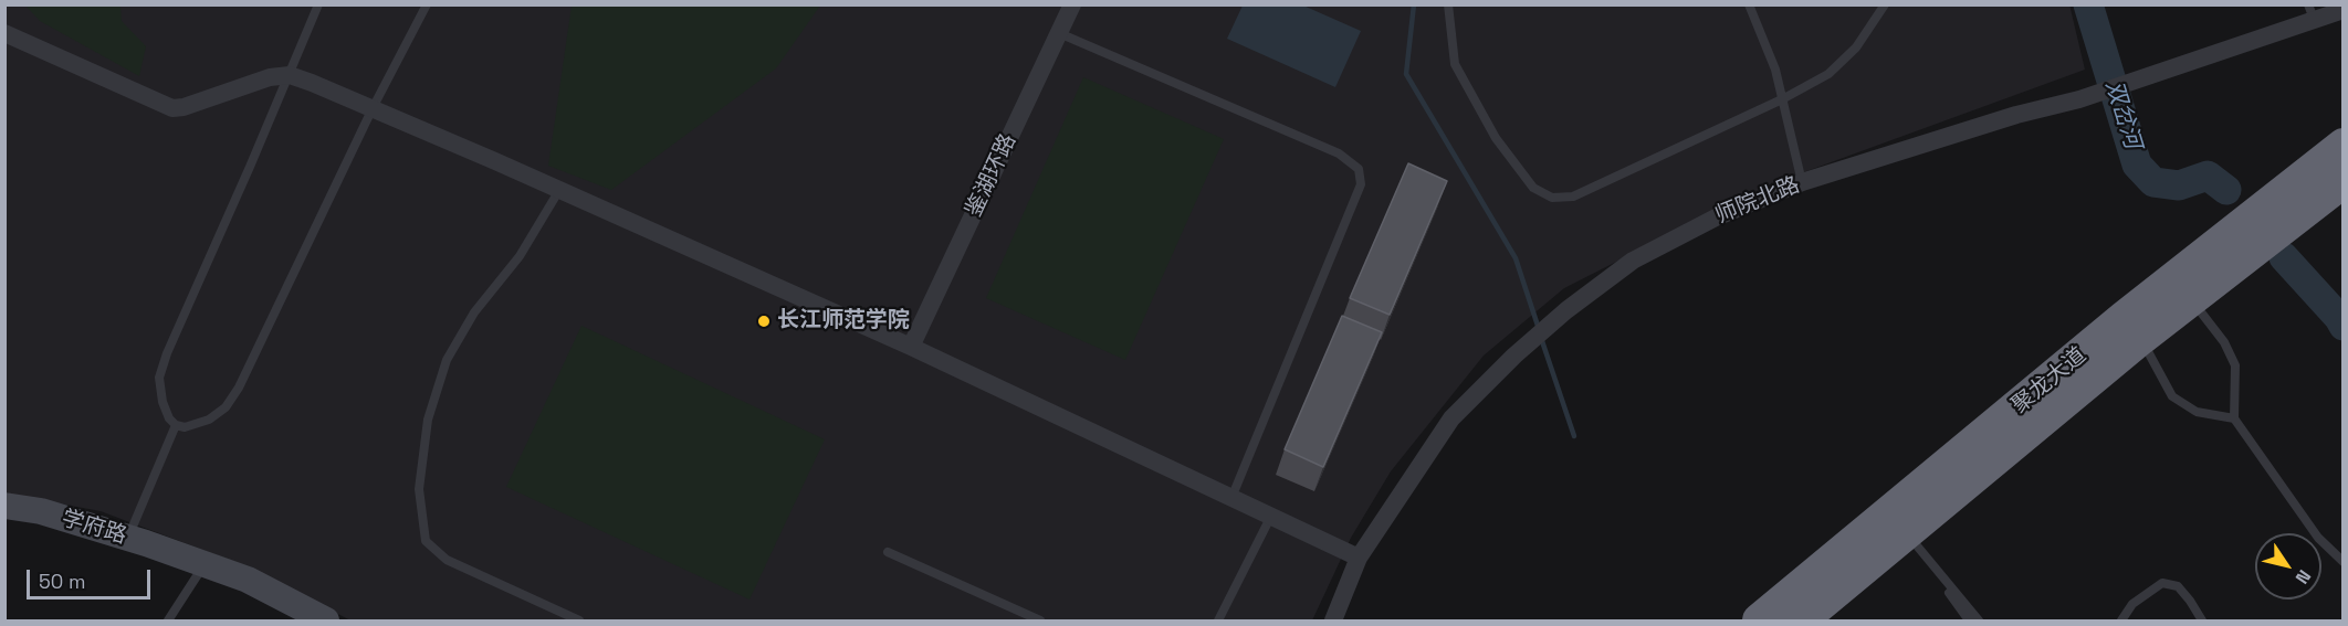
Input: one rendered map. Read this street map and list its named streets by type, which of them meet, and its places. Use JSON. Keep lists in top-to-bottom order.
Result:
{
  "streets": {
    "highway": ["聚龙大道"],
    "street": ["鉴湖环路", "师院北路", "学府路"]
  },
  "water": ["双岔河"],
  "places": ["长江师范学院"],
  "scale_bar": "50 m",
  "north": "bottom right"
}
